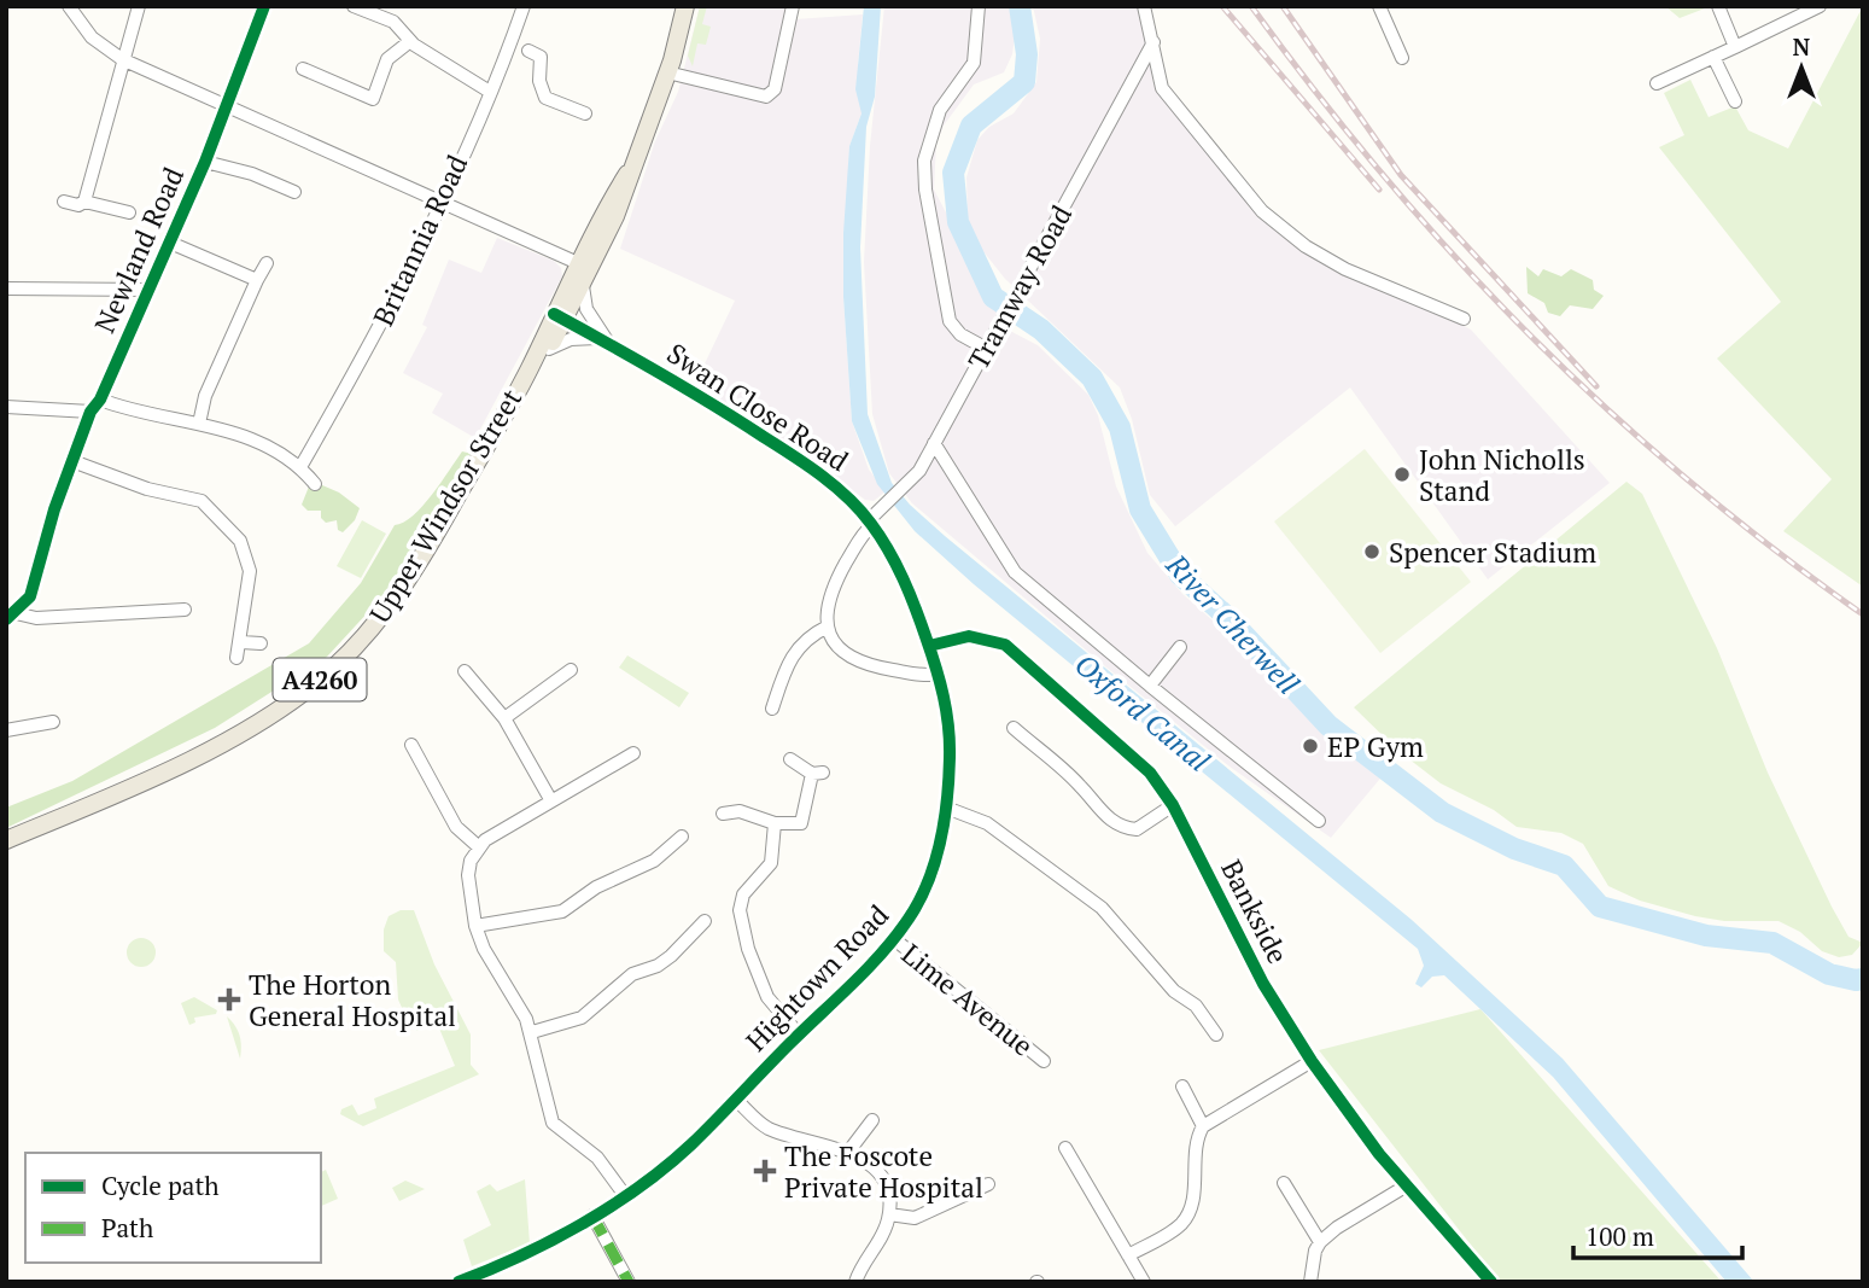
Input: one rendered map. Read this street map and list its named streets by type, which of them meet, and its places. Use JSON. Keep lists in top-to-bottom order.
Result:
{
  "streets": {
    "main road": ["Upper Windsor Street", "A4260"],
    "street": [
      "Britannia Road",
      "Newland Road",
      "Tramway Road",
      "Swan Close Road",
      "Bankside",
      "Hightown Road",
      "Lime Avenue"
    ]
  },
  "crossings": [
    ["Tramway Road", "Swan Close Road"],
    ["Tramway Road", "Hightown Road"],
    ["Swan Close Road", "Upper Windsor Street"],
    ["Swan Close Road", "Hightown Road"],
    ["Upper Windsor Street", "A4260"],
    ["Bankside", "Hightown Road"],
    ["Hightown Road", "Lime Avenue"]
  ],
  "water": ["River Cherwell", "Oxford Canal"],
  "places": {
    "other": ["John Nicholls Stand", "Spencer Stadium", "EP Gym"],
    "health": ["The Horton General Hospital", "The Foscote Private Hospital"]
  },
  "legend": ["Cycle path", "Path"],
  "scale_bar": "100 m",
  "north": "top"
}
